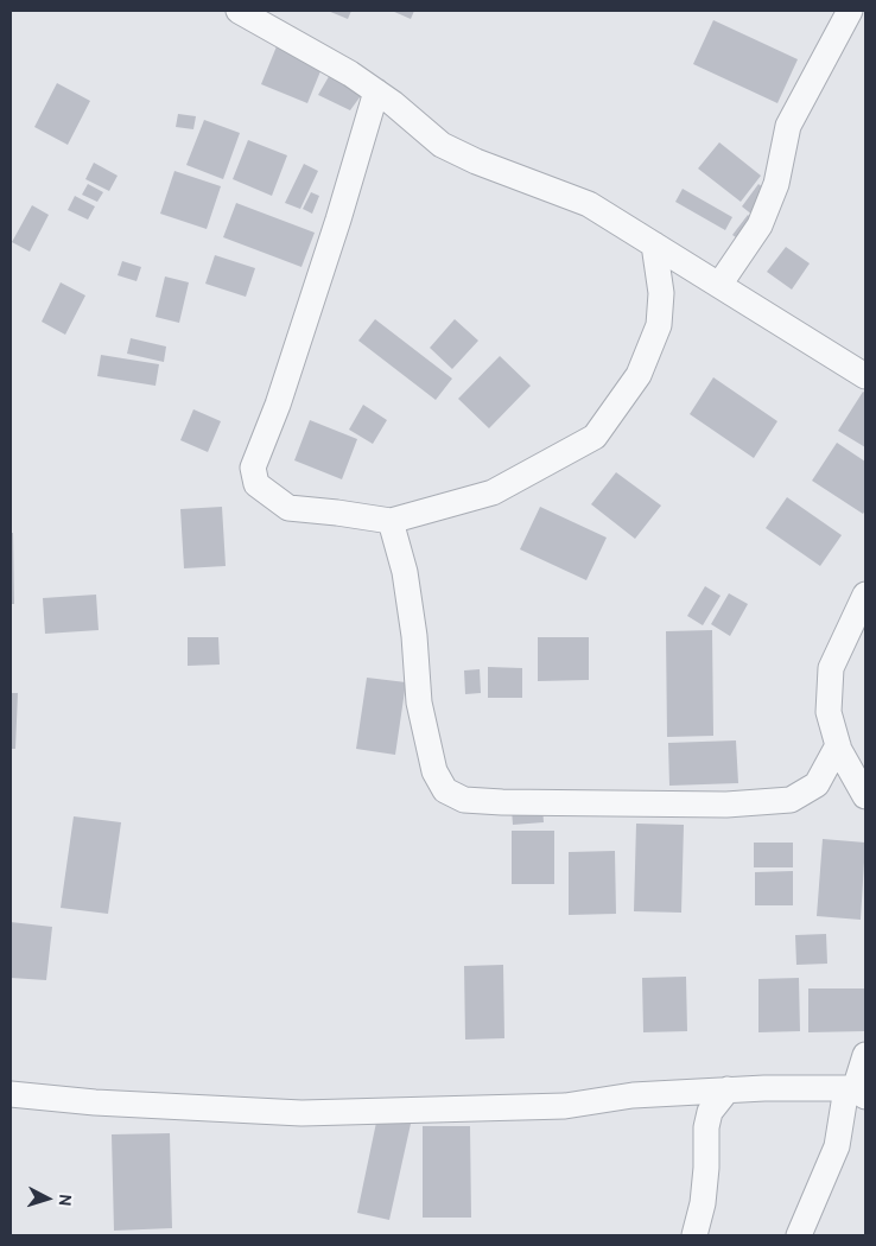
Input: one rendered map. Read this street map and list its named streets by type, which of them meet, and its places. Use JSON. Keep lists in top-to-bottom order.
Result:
{
  "north": "right"
}
